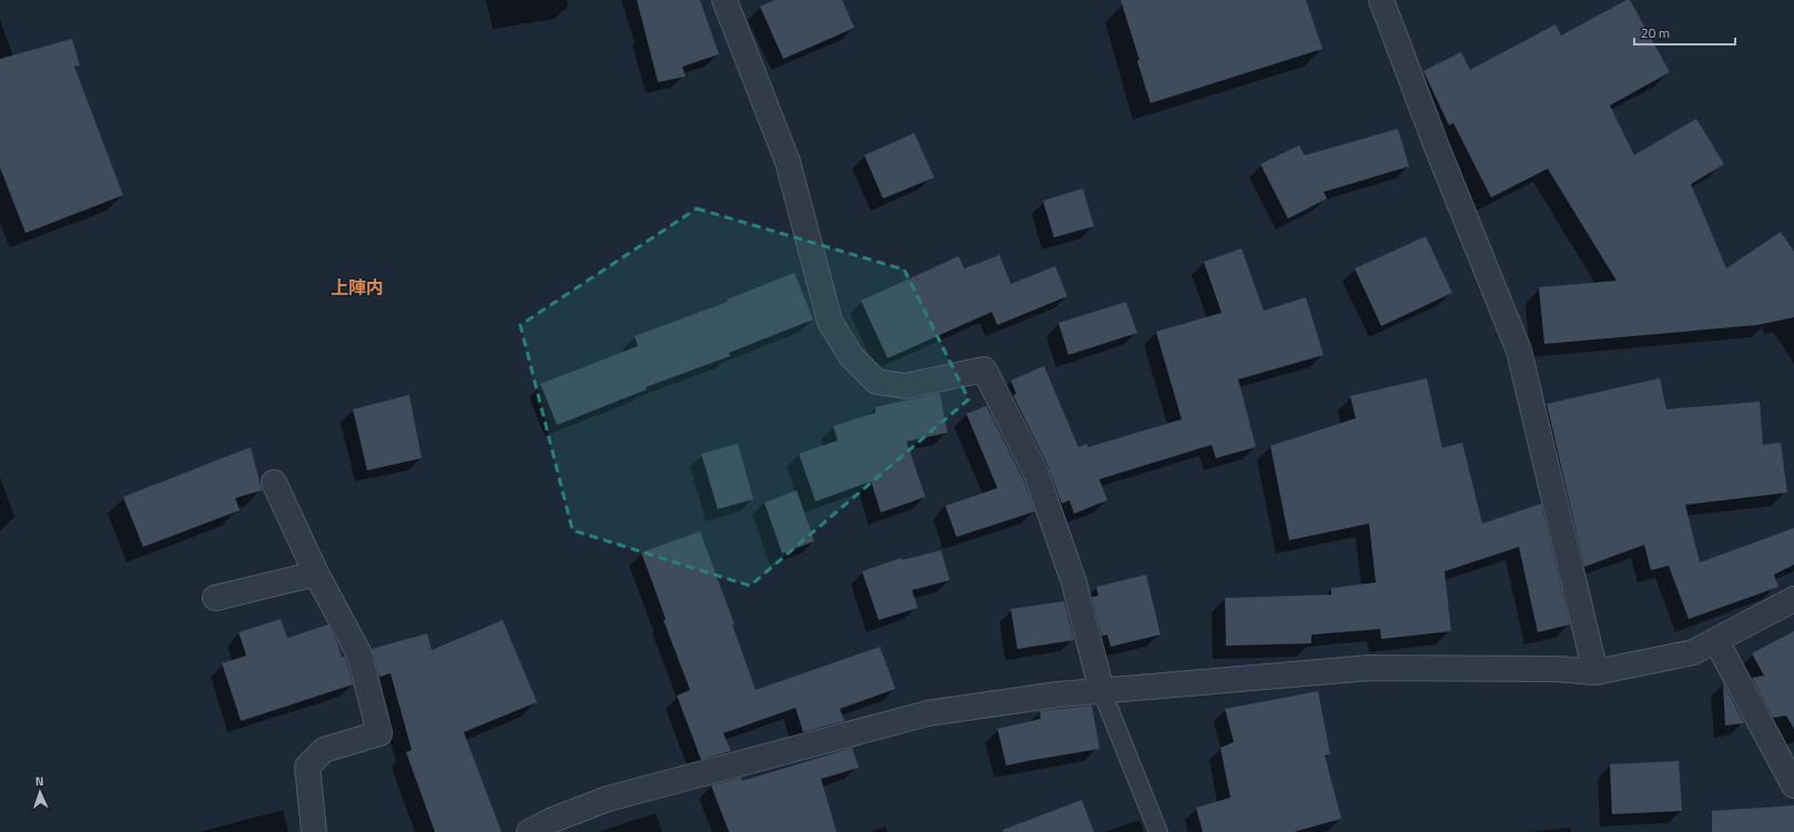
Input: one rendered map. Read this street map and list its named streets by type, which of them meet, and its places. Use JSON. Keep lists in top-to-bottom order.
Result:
{
  "districts": ["上陣内"],
  "scale_bar": "20 m",
  "north": "top"
}
